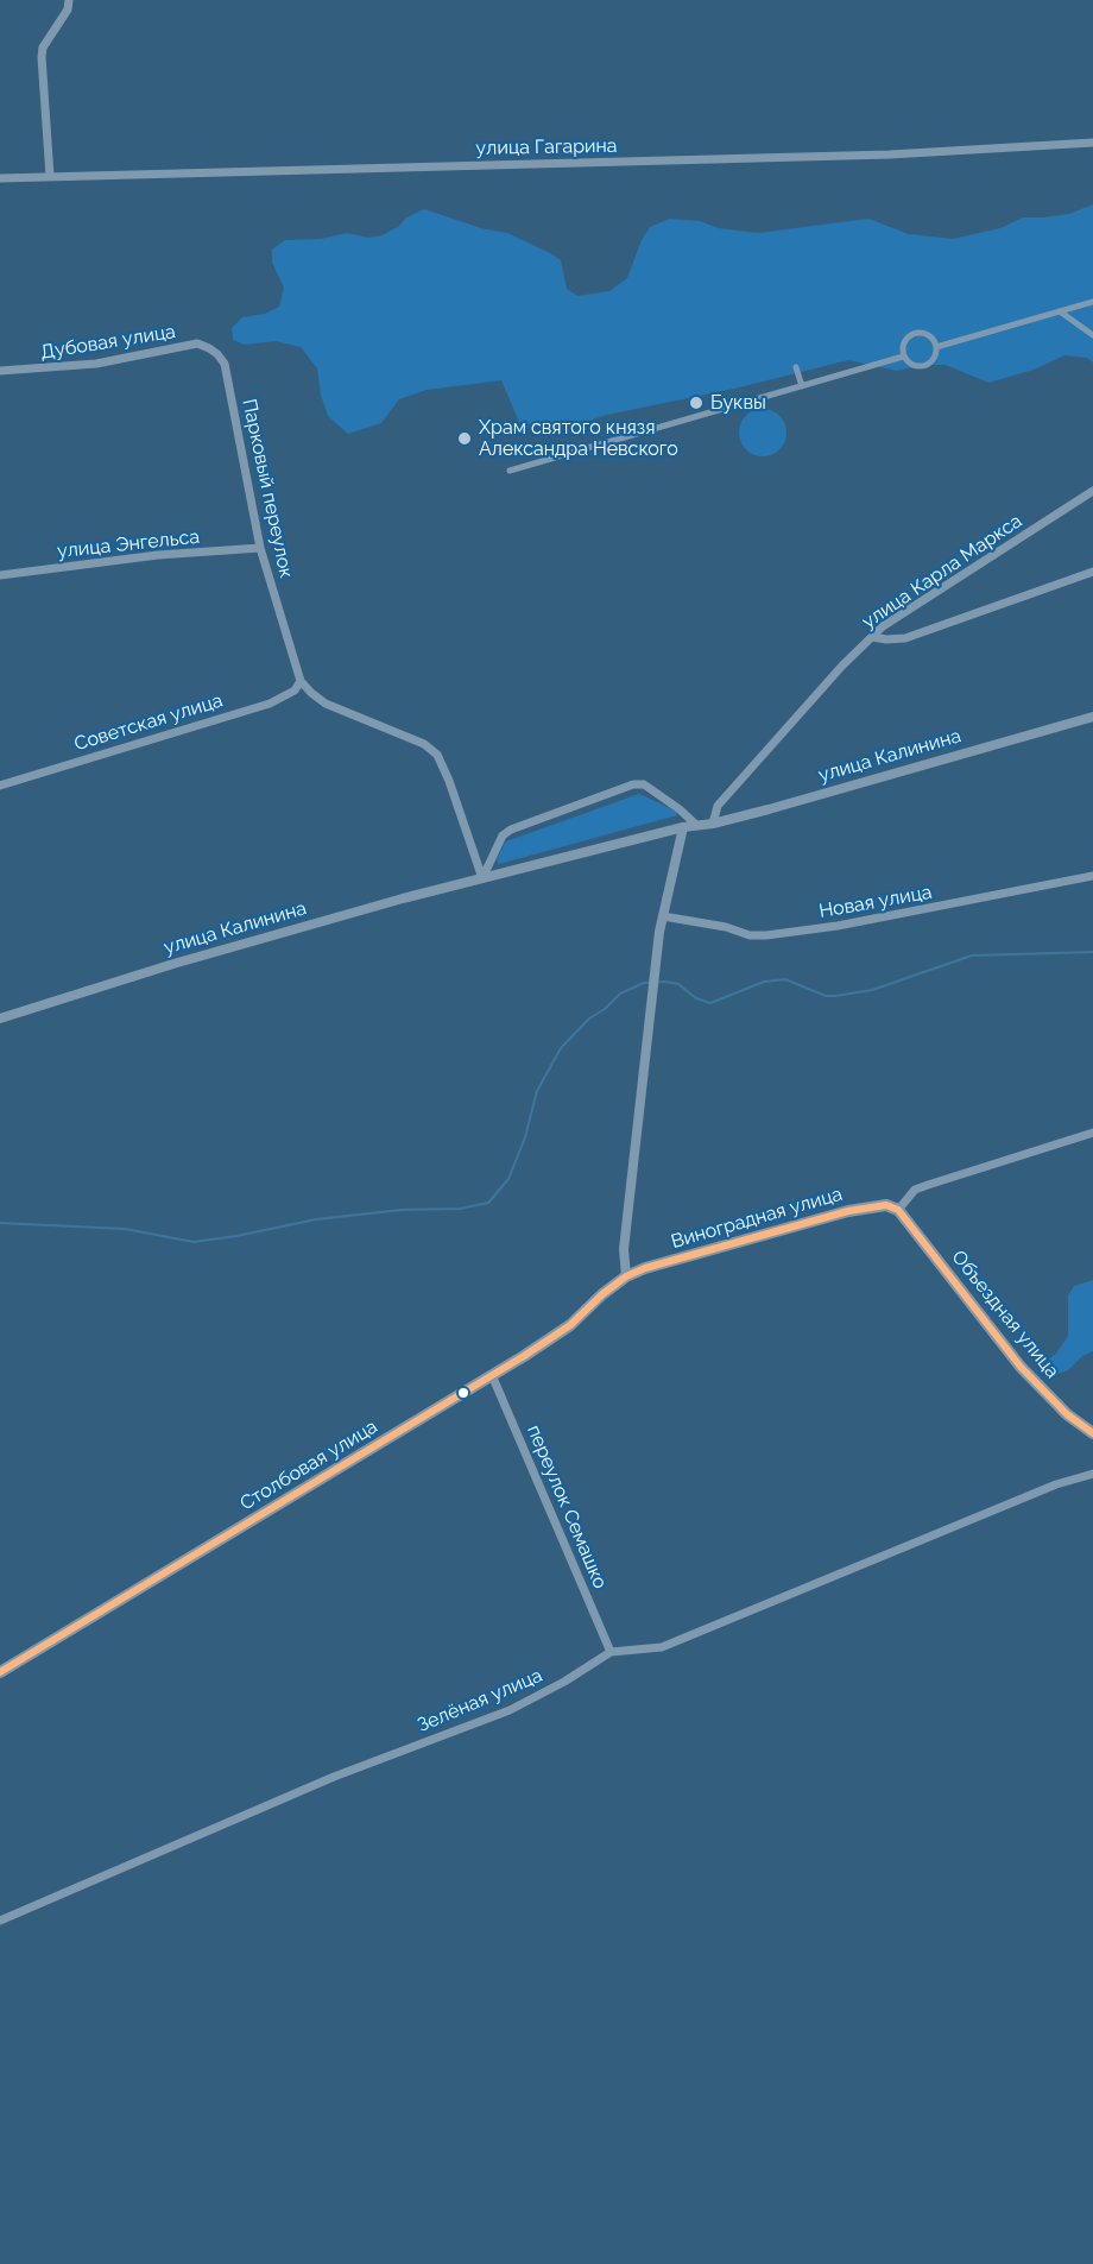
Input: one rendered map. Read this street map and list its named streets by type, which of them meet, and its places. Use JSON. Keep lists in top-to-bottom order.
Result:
{
  "streets": {
    "main road": ["Виноградная улица", "Объездная улица", "Столбовая улица"],
    "street": [
      "улица Гагарина",
      "Дубовая улица",
      "Парковый переулок",
      "улица Энгельса",
      "улица Карла Маркса",
      "Советская улица",
      "улица Калинина",
      "Новая улица",
      "переулок Семашко",
      "Зелёная улица"
    ]
  },
  "crossings": [
    ["Дубовая улица", "Парковый переулок"],
    ["Парковый переулок", "улица Энгельса"],
    ["Парковый переулок", "Советская улица"],
    ["улица Карла Маркса", "улица Калинина"],
    ["Виноградная улица", "Объездная улица"],
    ["Виноградная улица", "Столбовая улица"],
    ["Столбовая улица", "переулок Семашко"],
    ["переулок Семашко", "Зелёная улица"]
  ],
  "places": ["Буквы", "Храм святого князя Александра Невского"]
}
